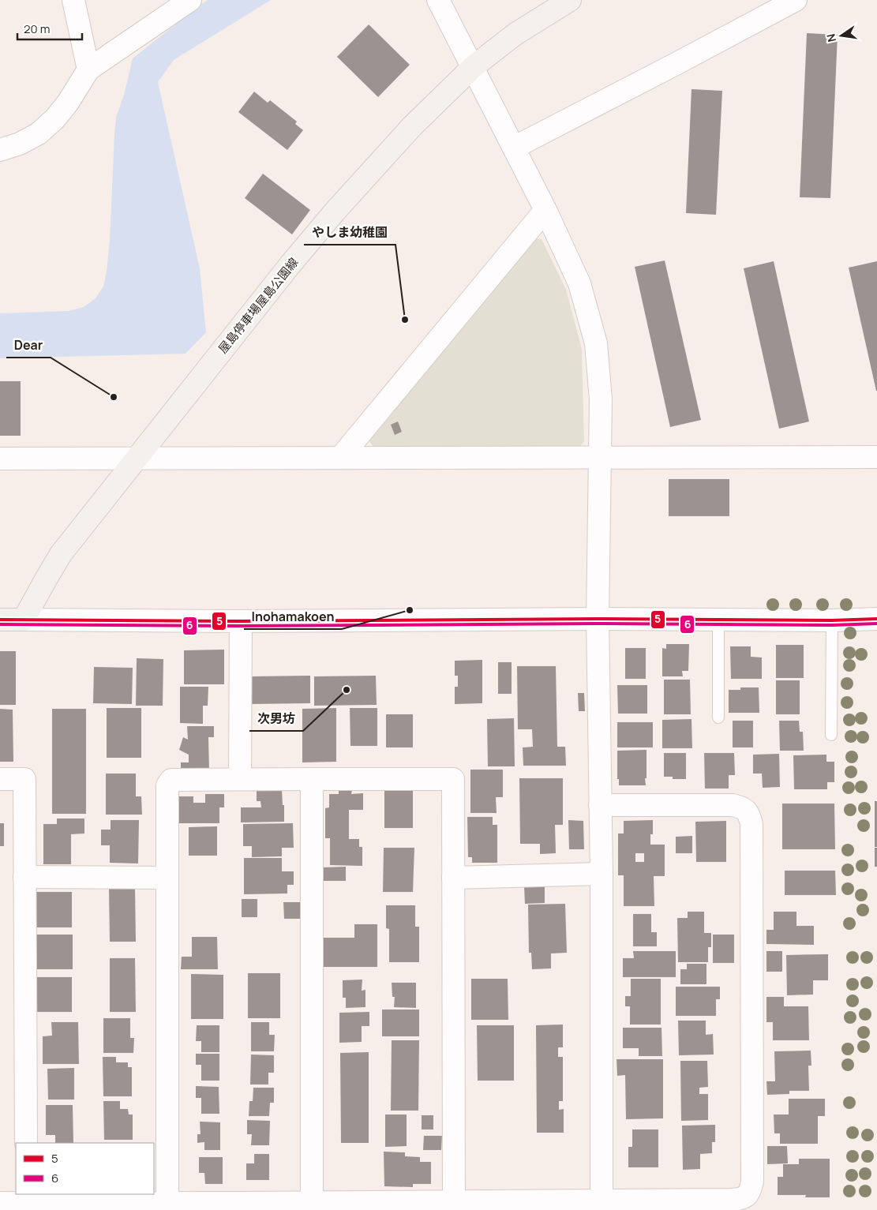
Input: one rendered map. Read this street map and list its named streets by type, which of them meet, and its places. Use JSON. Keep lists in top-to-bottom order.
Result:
{
  "streets": {
    "main road": ["屋島停車場屋島公園線"]
  },
  "places": [
    "やしま幼稚園",
    "Dear",
    "Inohamakoen",
    "次男坊"
  ],
  "lines": ["transit line 5", "transit line 6"],
  "legend": ["5", "6"],
  "scale_bar": "20 m",
  "north": "left"
}
